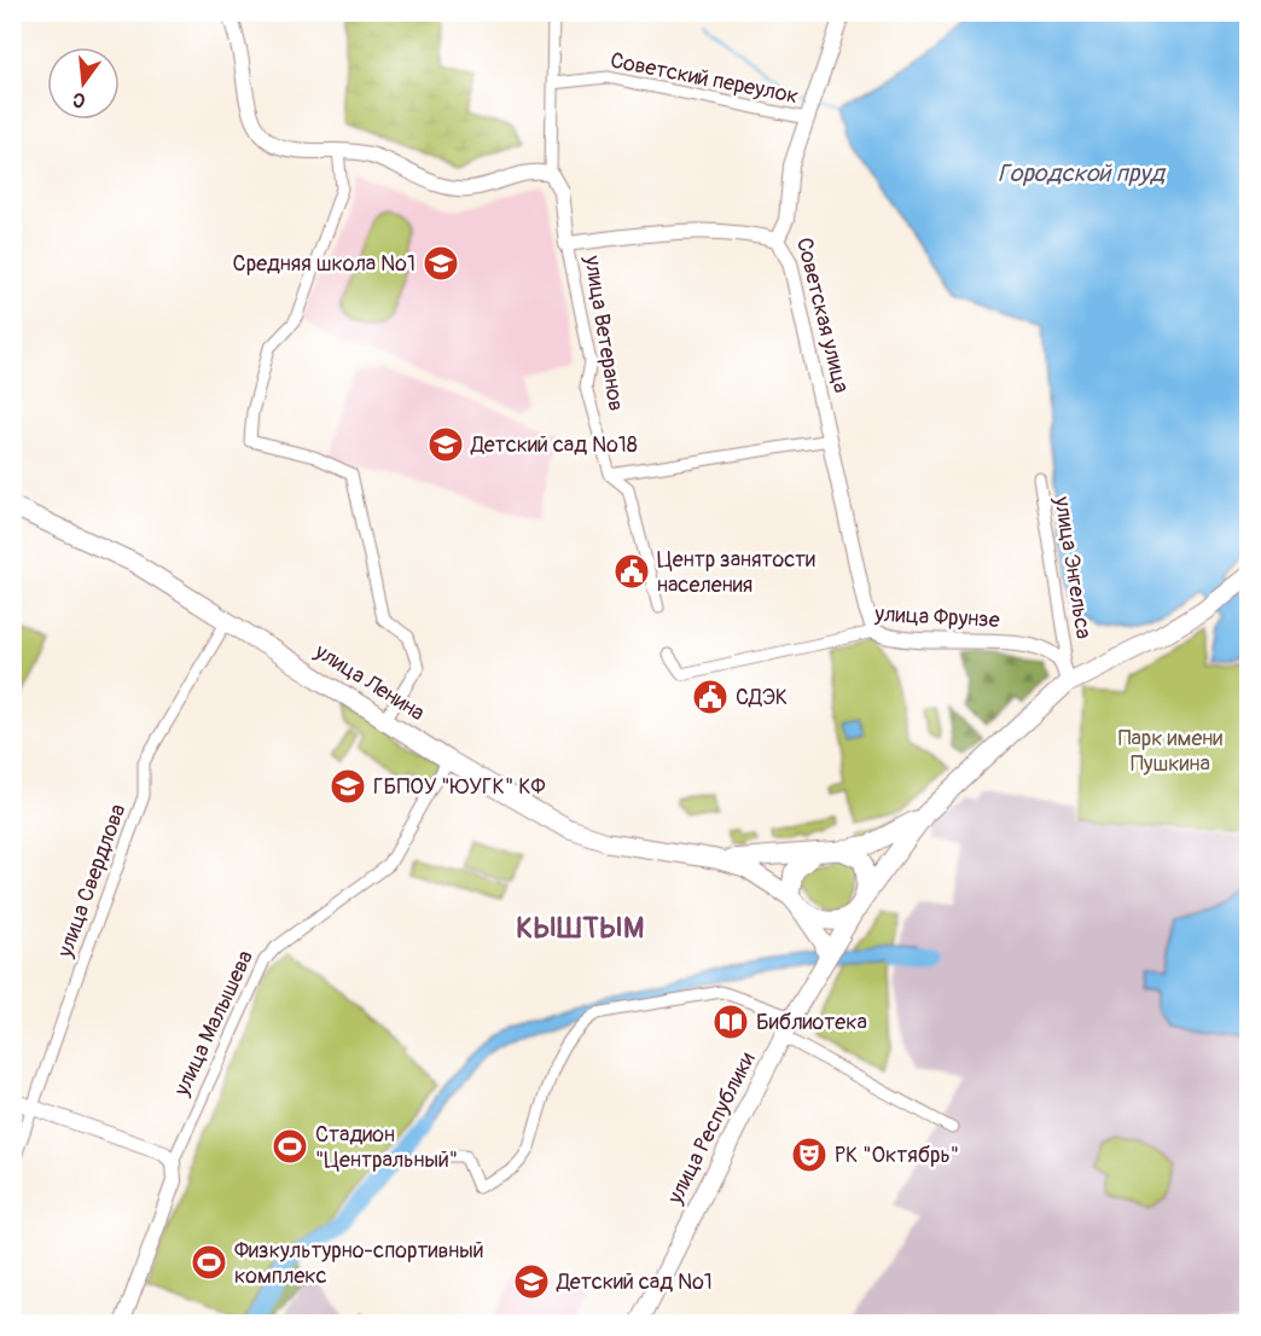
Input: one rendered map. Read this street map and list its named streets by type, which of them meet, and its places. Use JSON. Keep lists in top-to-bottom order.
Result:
{
  "streets": {
    "main road": ["улица Ленина", "улица Республики"],
    "street": [
      "Советский переулок",
      "Советская улица",
      "улица Ветеранов",
      "улица Энгельса",
      "улица Фрунзе",
      "улица Свердлова",
      "улица Малышева"
    ]
  },
  "crossings": [
    ["Советский переулок", "Советская улица"],
    ["Советский переулок", "улица Ветеранов"],
    ["Советская улица", "улица Фрунзе"],
    ["улица Энгельса", "улица Фрунзе"],
    ["улица Ленина", "улица Свердлова"],
    ["улица Ленина", "улица Малышева"]
  ],
  "districts": ["КЫШТЫМ"],
  "water": ["Городской пруд"],
  "parks": ["Парк имени Пушкина"],
  "places": {
    "school or university": [
      "Средняя школа №1",
      "Детский сад №18",
      "ГБПОУ \"ЮУГК\" КФ",
      "Детский сад №1"
    ],
    "public building": ["Центр занятости населения", "СДЭК"],
    "library": ["Библиотека"],
    "sports": ["Стадион \"Центральный\"", "Физкультурно-спортивный комплекс"],
    "theatre": ["РК \"Октябрь\""]
  },
  "north": "bottom"
}
